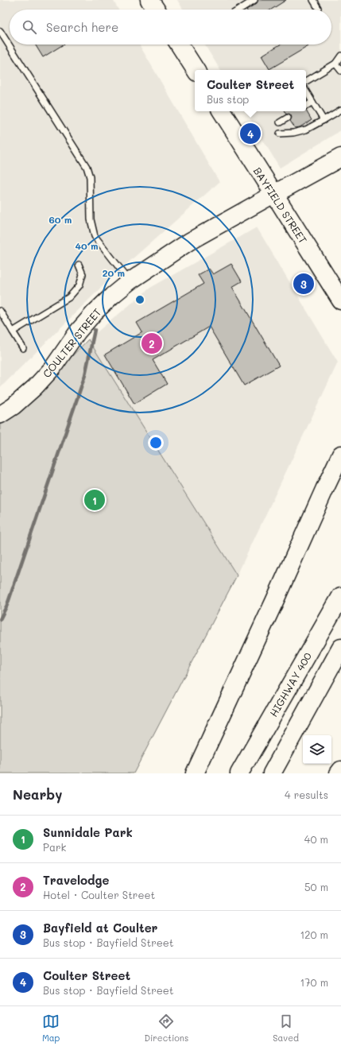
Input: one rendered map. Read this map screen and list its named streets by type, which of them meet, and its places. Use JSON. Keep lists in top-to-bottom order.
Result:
{
  "streets": {
    "main road": ["BAYFIELD STREET", "HIGHWAY 400"],
    "street": ["COULTER STREET"]
  },
  "crossings": [
    ["BAYFIELD STREET", "COULTER STREET"]
  ],
  "page": {
    "search": "Search here",
    "popup": ["Coulter Street", "Bus stop"],
    "pins": [
      "4",
      "3",
      "2",
      "1"
    ],
    "heading": ["Nearby", "4 results"],
    "list": [
      {
        "mark": "1",
        "name": "Sunnidale Park",
        "note": "Park",
        "value": "40 m"
      },
      {
        "mark": "2",
        "name": "Travelodge",
        "note": "Hotel · Coulter Street",
        "value": "50 m"
      },
      {
        "mark": "3",
        "name": "Bayfield at Coulter",
        "note": "Bus stop · Bayfield Street",
        "value": "120 m"
      },
      {
        "mark": "4",
        "name": "Coulter Street",
        "note": "Bus stop · Bayfield Street",
        "value": "170 m"
      }
    ],
    "nav": ["Map", "Directions", "Saved"]
  },
  "rings": ["60 m", "40 m", "20 m"]
}
